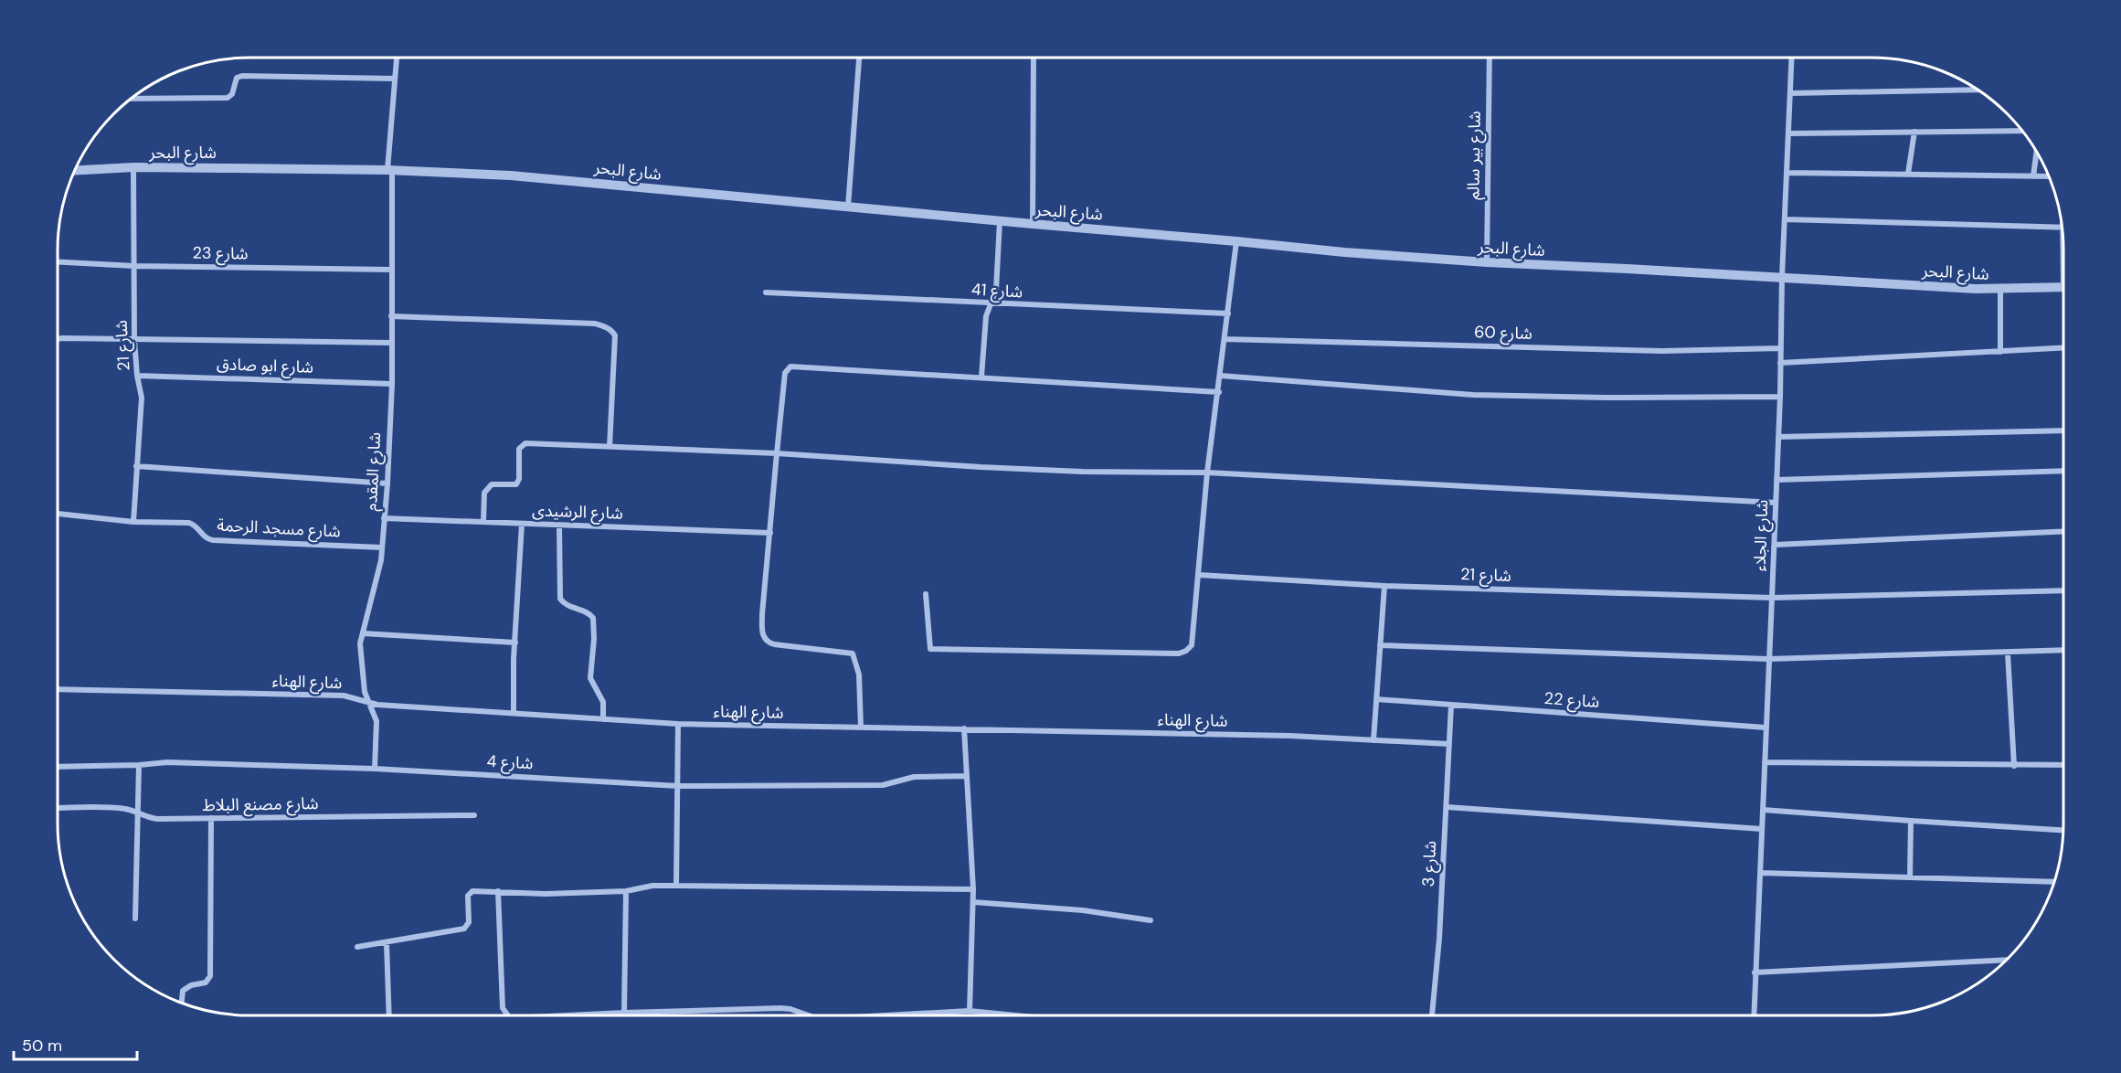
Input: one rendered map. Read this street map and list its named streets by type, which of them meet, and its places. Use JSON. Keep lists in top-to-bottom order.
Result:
{
  "streets": {
    "street": [
      "شارع البحر",
      "شارع بير سالم",
      "شارع 23",
      "شارع 41",
      "شارع 60",
      "شارع 21",
      "شارع ابو صادق",
      "شارع المقدم",
      "شارع الرشيدى",
      "شارع مسجد الرحمة",
      "شارع الجلاء",
      "شارع الهناء",
      "شارع 22",
      "شارع 4",
      "شارع مصنع البلاط",
      "شارع 3"
    ]
  },
  "crossings": [
    ["شارع البحر", "شارع بير سالم"],
    ["شارع البحر", "شارع 21"],
    ["شارع البحر", "شارع المقدم"],
    ["شارع البحر", "شارع الجلاء"],
    ["شارع 23", "شارع 21"],
    ["شارع 23", "شارع المقدم"],
    ["شارع 60", "شارع الجلاء"],
    ["شارع 21", "شارع ابو صادق"],
    ["شارع 21", "شارع مسجد الرحمة"],
    ["شارع 21", "شارع الجلاء"],
    ["شارع ابو صادق", "شارع المقدم"],
    ["شارع المقدم", "شارع الرشيدى"],
    ["شارع المقدم", "شارع مسجد الرحمة"],
    ["شارع المقدم", "شارع الهناء"],
    ["شارع المقدم", "شارع 4"],
    ["شارع الجلاء", "شارع 22"],
    ["شارع الهناء", "شارع 3"],
    ["شارع 22", "شارع 3"]
  ],
  "scale_bar": "50 m"
}
